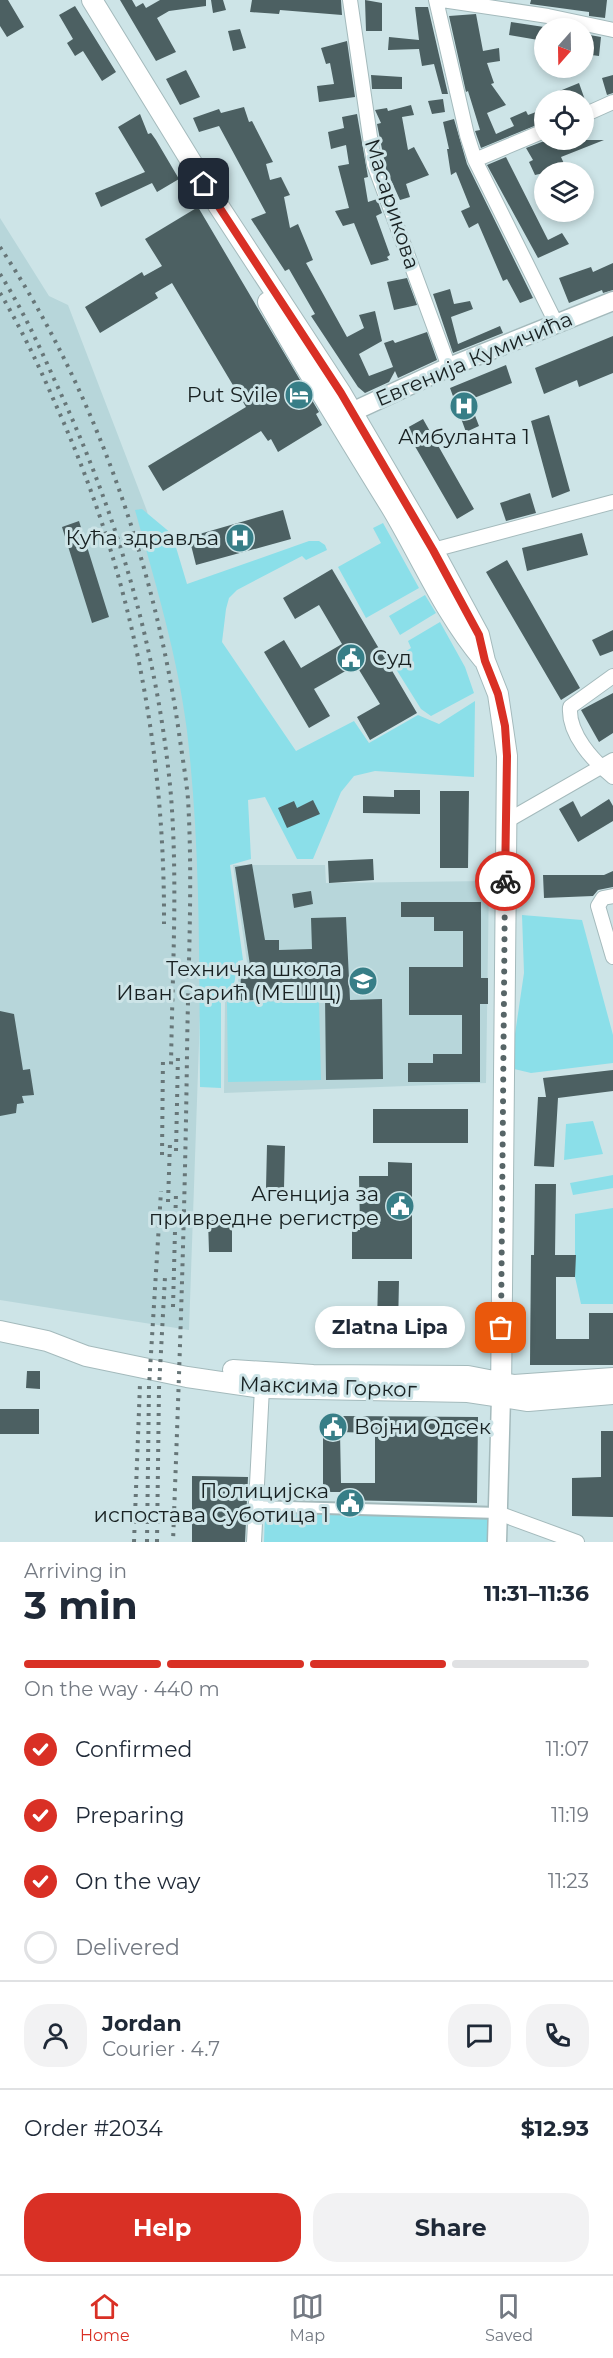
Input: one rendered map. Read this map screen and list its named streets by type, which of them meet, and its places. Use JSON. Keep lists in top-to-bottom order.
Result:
{
  "streets": {
    "main road": ["Максима Горког"],
    "street": ["Масарикова", "Евгенија Кумичића"]
  },
  "crossings": [
    ["Масарикова", "Евгенија Кумичића"]
  ],
  "places": {
    "hotel": ["Put Svile"],
    "hospital": ["Амбуланта 1", "Кућа здравља"],
    "public building": [
      "Суд",
      "Агенција за привредне регистре",
      "Војни Одсек",
      "Полицијска испостава Суботица 1"
    ],
    "school or university": ["Техничка школа Иван Сарић (МЕШЦ)"],
    "other": ["Zlatna Lipa"]
  },
  "north": "bottom",
  "page": {
    "bubble": "Zlatna Lipa",
    "heading": ["3 min", "Arriving in", "11:31–11:36"],
    "panel": [
      "Jordan",
      "Courier · 4.7",
      "Order #2034",
      "$12.93"
    ],
    "bar": "On the way · 440 m",
    "list": [
      ["Confirmed", "11:07"],
      ["Preparing", "11:19"],
      ["On the way", "11:23"],
      "Delivered"
    ],
    "buttons": ["Help", "Share"],
    "tabs": ["Home", "Map", "Saved"]
  }
}
